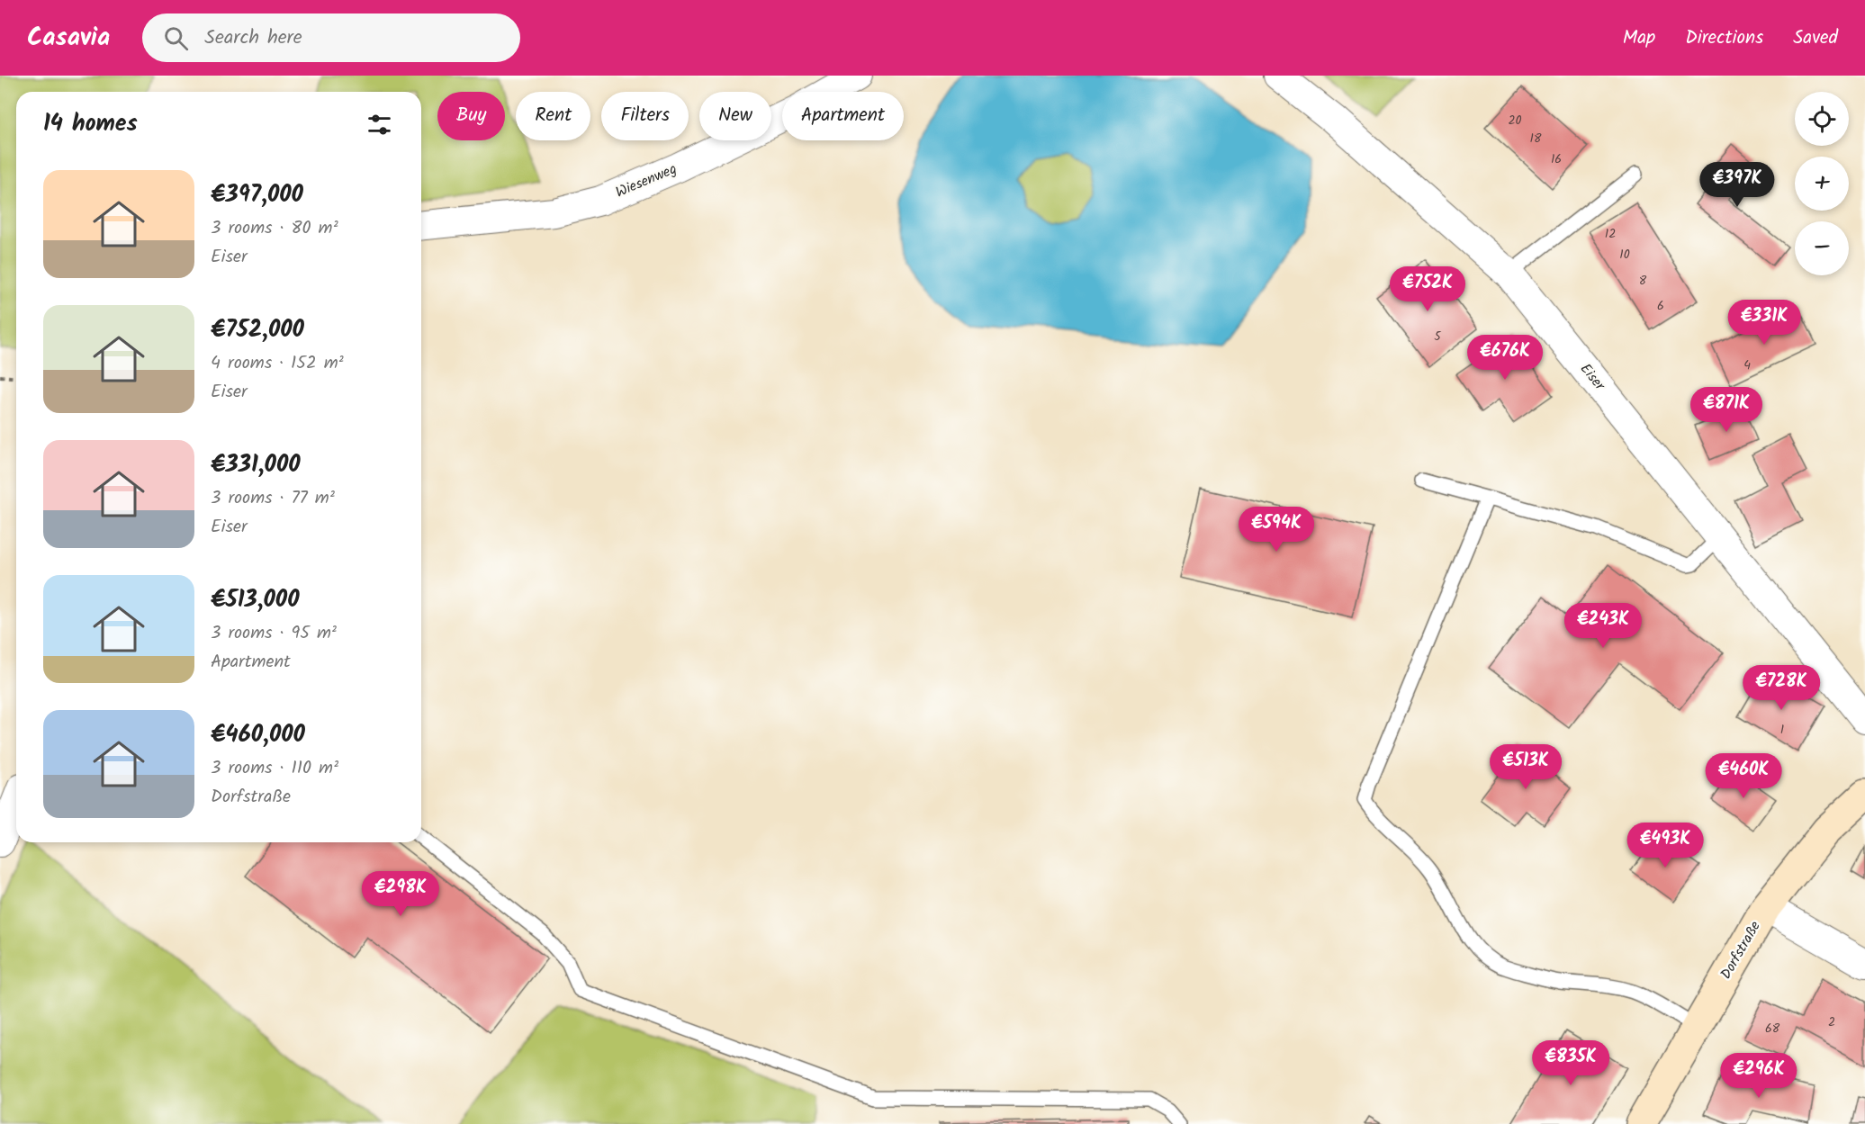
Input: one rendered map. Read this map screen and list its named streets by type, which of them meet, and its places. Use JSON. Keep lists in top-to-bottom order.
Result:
{
  "streets": {
    "main road": ["Dorfstraße"],
    "street": ["Wiesenweg", "Eiser"]
  },
  "house_numbers": [
    "20",
    "18",
    "16",
    "12",
    "10",
    "8",
    "6",
    "5",
    "4",
    "1",
    "2",
    "68"
  ],
  "page": {
    "header": "Casavia",
    "search": "Search here",
    "nav": ["Map", "Directions", "Saved"],
    "map_buttons": ["+", "−"],
    "chip": [
      "Buy",
      "Rent",
      "Filters",
      "New",
      "Apartment"
    ],
    "heading": "14 homes",
    "list": [
      {
        "name": "€397,000",
        "note": "3 rooms · 80 m² · Eiser"
      },
      {
        "name": "€752,000",
        "note": "4 rooms · 152 m² · Eiser"
      },
      {
        "name": "€331,000",
        "note": "3 rooms · 77 m² · Eiser"
      },
      {
        "name": "€513,000",
        "note": "3 rooms · 95 m² · Apartment"
      },
      {
        "name": "€460,000",
        "note": "3 rooms · 110 m² · Dorfstraße"
      }
    ],
    "price": [
      "€397K",
      "€752K",
      "€331K",
      "€676K",
      "€871K",
      "€594K",
      "€243K",
      "€728K",
      "€513K",
      "€460K",
      "€493K",
      "€298K",
      "€835K",
      "€296K"
    ]
  }
}
